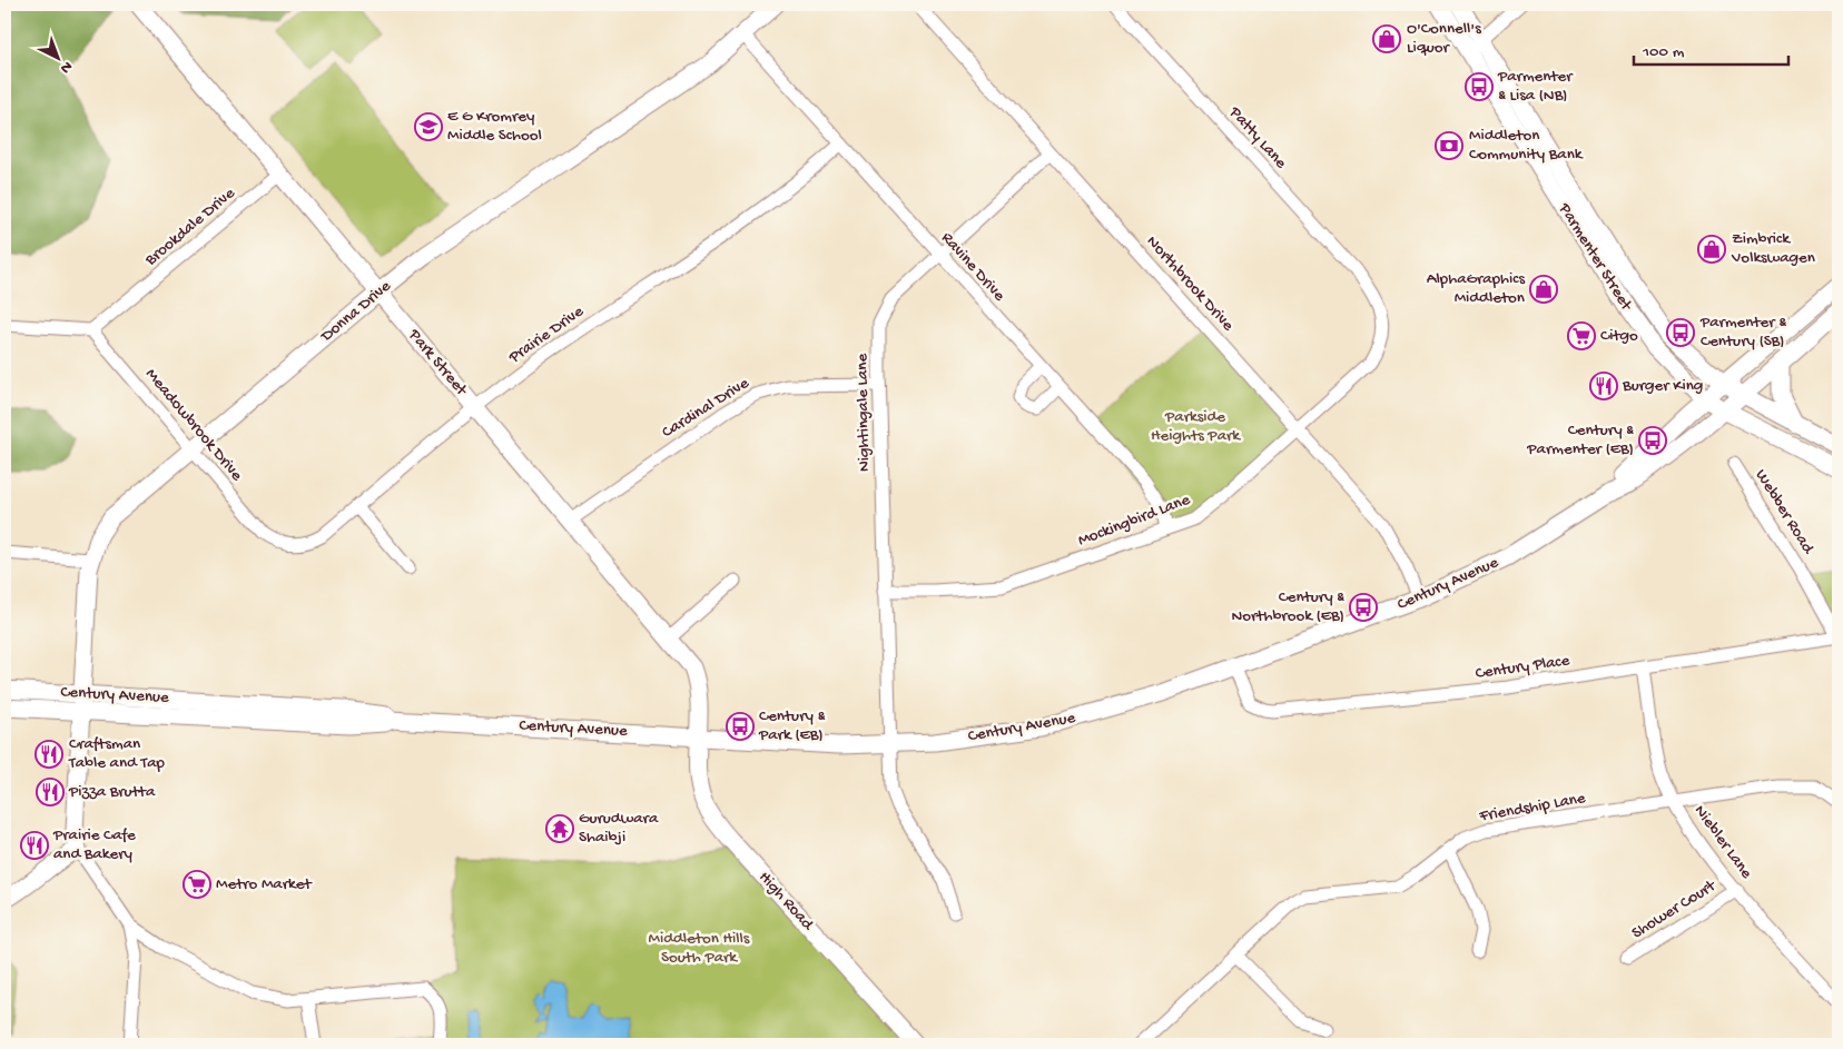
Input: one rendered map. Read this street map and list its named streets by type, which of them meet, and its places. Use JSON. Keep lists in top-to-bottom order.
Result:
{
  "streets": {
    "street": [
      "Patty Lane",
      "Brookdale Drive",
      "Parmenter Street",
      "Ravine Drive",
      "Northbrook Drive",
      "Donna Drive",
      "Prairie Drive",
      "Park Street",
      "Cardinal Drive",
      "Nightingale Lane",
      "Meadowbrook Drive",
      "Webber Road",
      "Mockingbird Lane",
      "Century Avenue",
      "Century Place",
      "Friendship Lane",
      "Niebler Lane",
      "High Road",
      "Shower Court"
    ]
  },
  "crossings": [
    ["Patty Lane", "Mockingbird Lane"],
    ["Brookdale Drive", "Park Street"],
    ["Brookdale Drive", "Meadowbrook Drive"],
    ["Parmenter Street", "Century Avenue"],
    ["Ravine Drive", "Donna Drive"],
    ["Ravine Drive", "Prairie Drive"],
    ["Ravine Drive", "Nightingale Lane"],
    ["Ravine Drive", "Mockingbird Lane"],
    ["Northbrook Drive", "Nightingale Lane"],
    ["Northbrook Drive", "Mockingbird Lane"],
    ["Northbrook Drive", "Century Avenue"],
    ["Donna Drive", "Park Street"],
    ["Donna Drive", "Meadowbrook Drive"],
    ["Donna Drive", "Century Avenue"],
    ["Prairie Drive", "Park Street"],
    ["Prairie Drive", "Meadowbrook Drive"],
    ["Park Street", "Cardinal Drive"],
    ["Park Street", "Century Avenue"],
    ["Park Street", "High Road"],
    ["Cardinal Drive", "Nightingale Lane"],
    ["Nightingale Lane", "Mockingbird Lane"],
    ["Nightingale Lane", "Century Avenue"],
    ["Webber Road", "Century Place"],
    ["Century Avenue", "Century Place"],
    ["Century Avenue", "High Road"],
    ["Century Place", "Niebler Lane"],
    ["Friendship Lane", "Niebler Lane"],
    ["Niebler Lane", "Shower Court"]
  ],
  "parks": ["Parkside Heights Park", "Middleton Hills South Park"],
  "places": {
    "shop": ["O'Connell's Liquor", "Zimbrick Volkswagen", "AlphaGraphics Middleton"],
    "bus stop": [
      "Parmenter & Lisa (NB)",
      "Parmenter & Century (SB)",
      "Century & Parmenter (EB)",
      "Century & Northbrook (EB)",
      "Century & Park (EB)"
    ],
    "school or university": ["E G Kromrey Middle School"],
    "bank": ["Middleton Community Bank"],
    "supermarket": ["Citgo", "Metro Market"],
    "restaurant": [
      "Burger King",
      "Craftsman Table and Tap",
      "Pizza Brutta",
      "Prairie Cafe and Bakery"
    ],
    "temple": ["Gurudwara Shaibji"]
  },
  "scale_bar": "100 m",
  "north": "bottom right"
}
